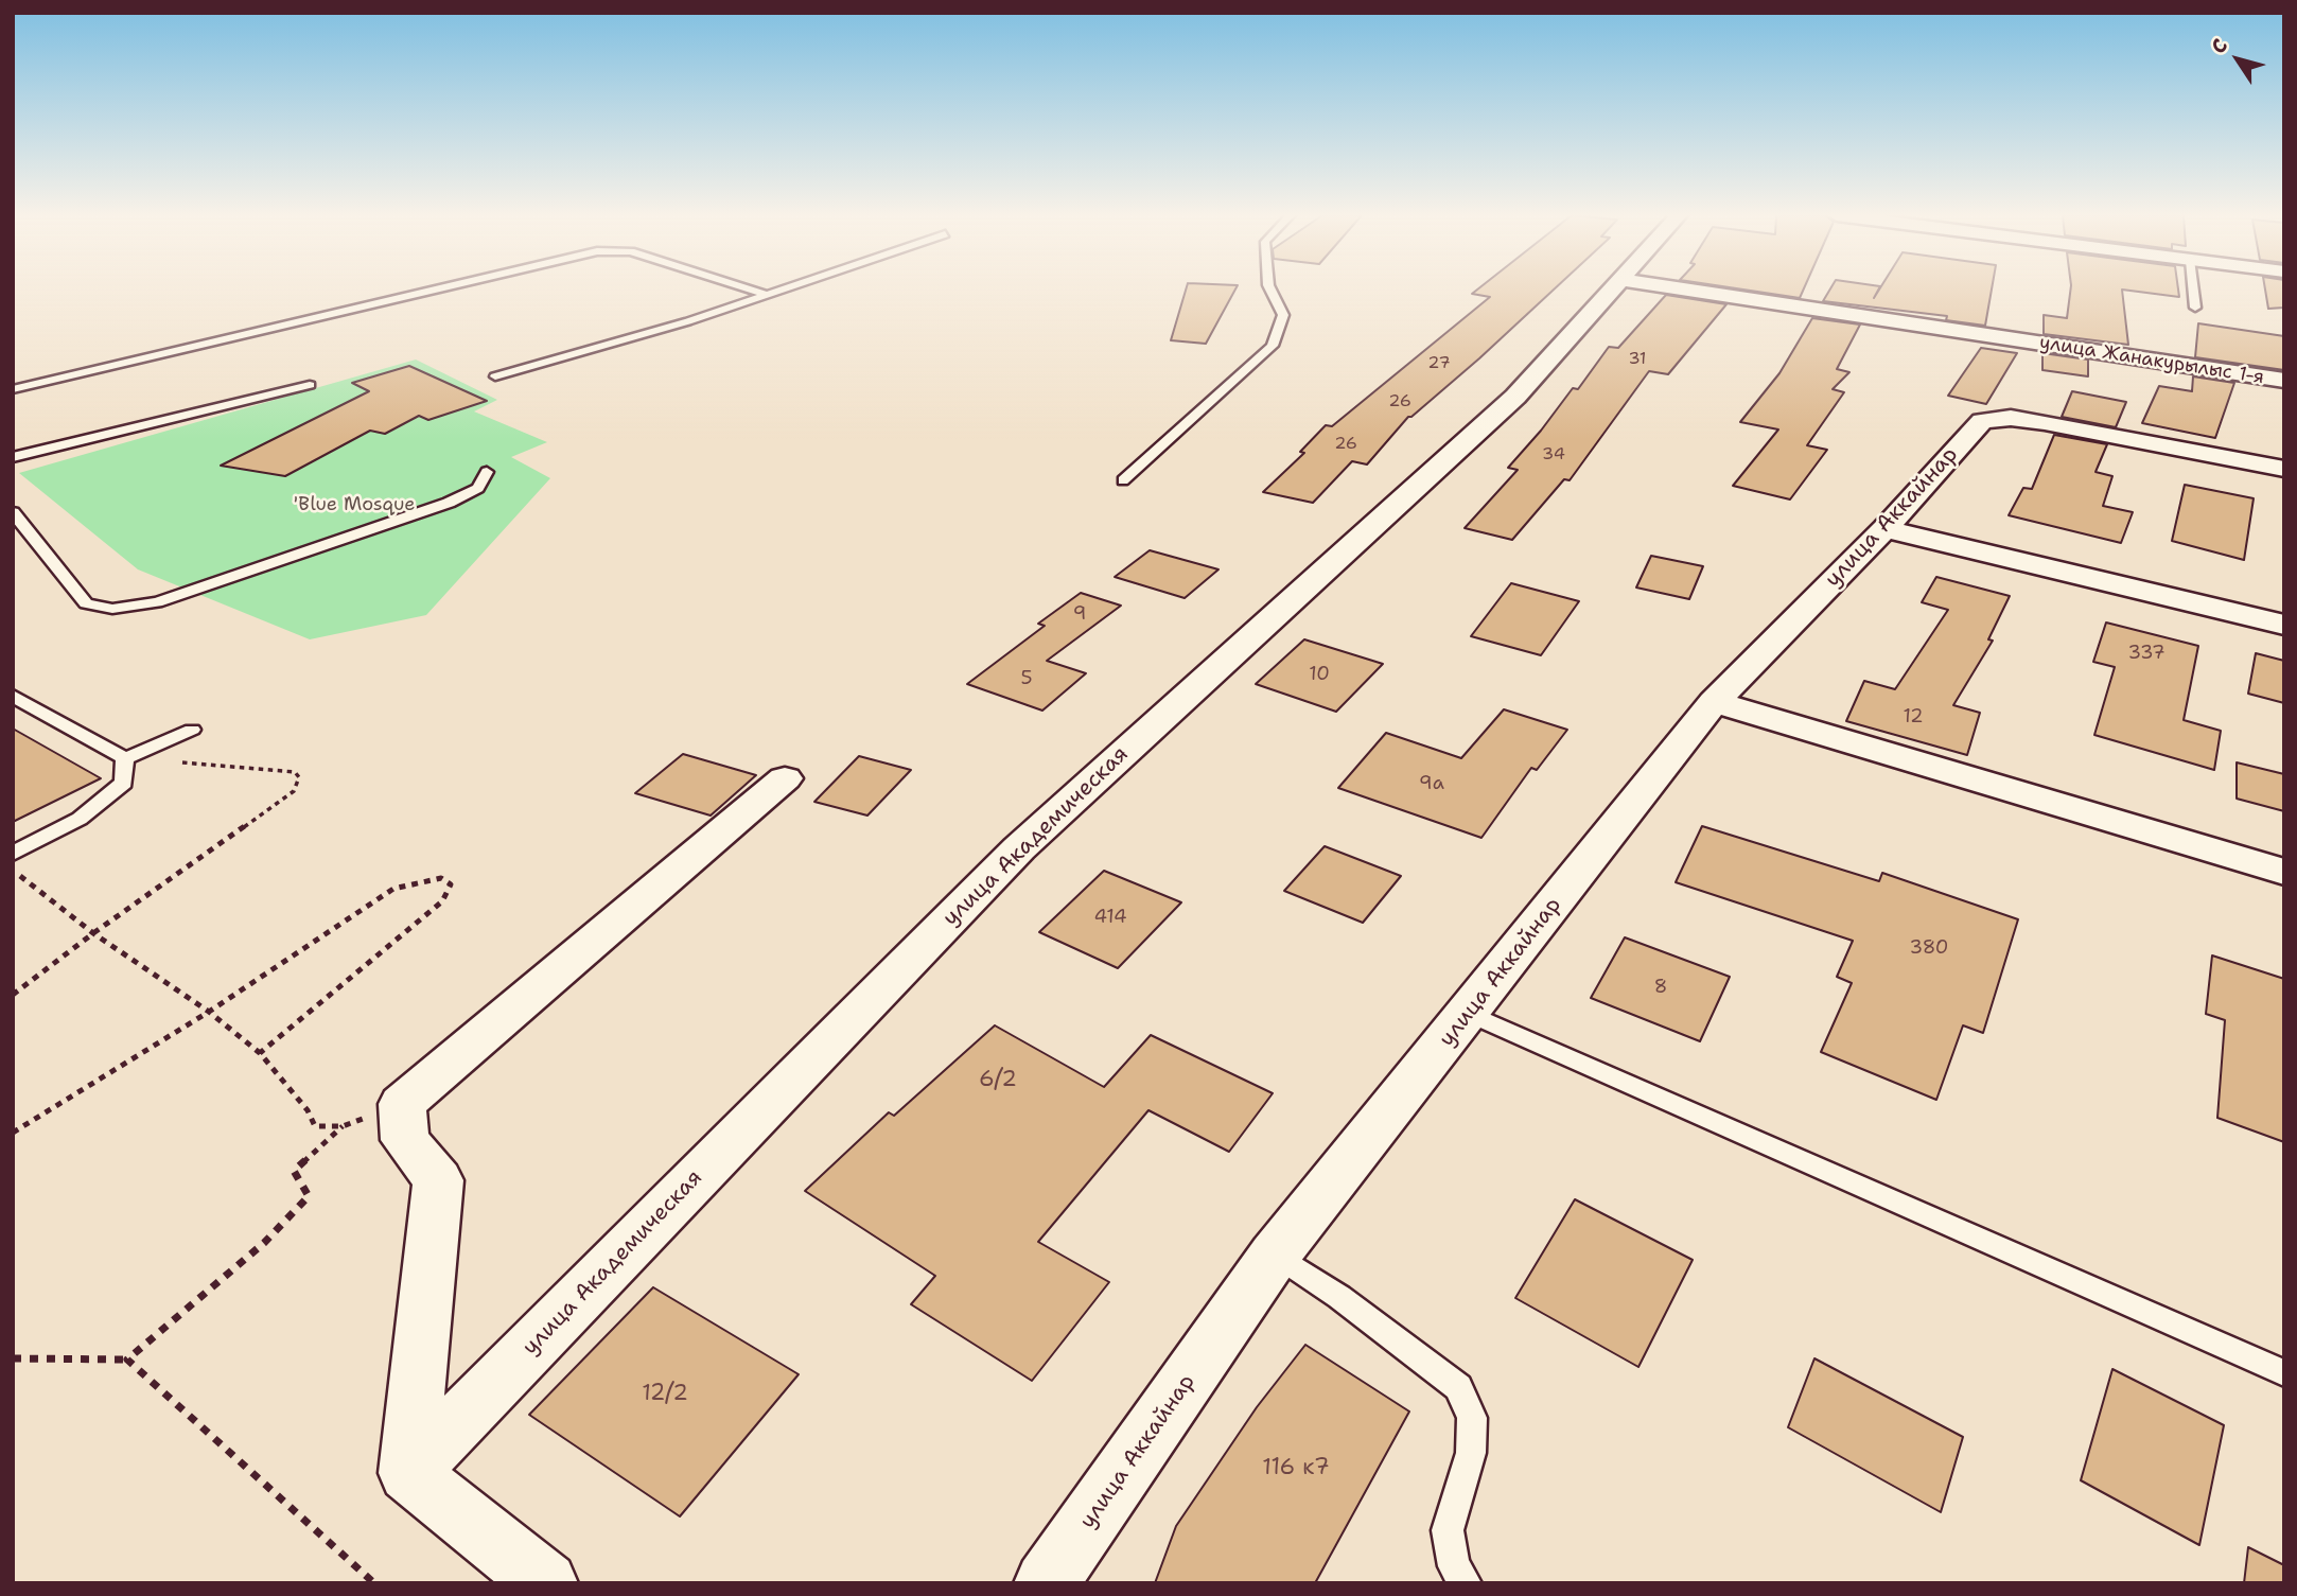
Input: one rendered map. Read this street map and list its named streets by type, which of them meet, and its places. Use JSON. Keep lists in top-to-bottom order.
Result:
{
  "streets": {
    "street": ["улица Жанакурылыс 1-я", "улица Аккайнар", "улица Академическая"]
  },
  "parks": ["'Blue Mosque"],
  "house_numbers": [
    "31",
    "27",
    "26",
    "26",
    "34",
    "9",
    "337",
    "10",
    "5",
    "12",
    "9а",
    "414",
    "380",
    "8",
    "6/2",
    "12/2",
    "116 к7"
  ],
  "north": "top left"
}
